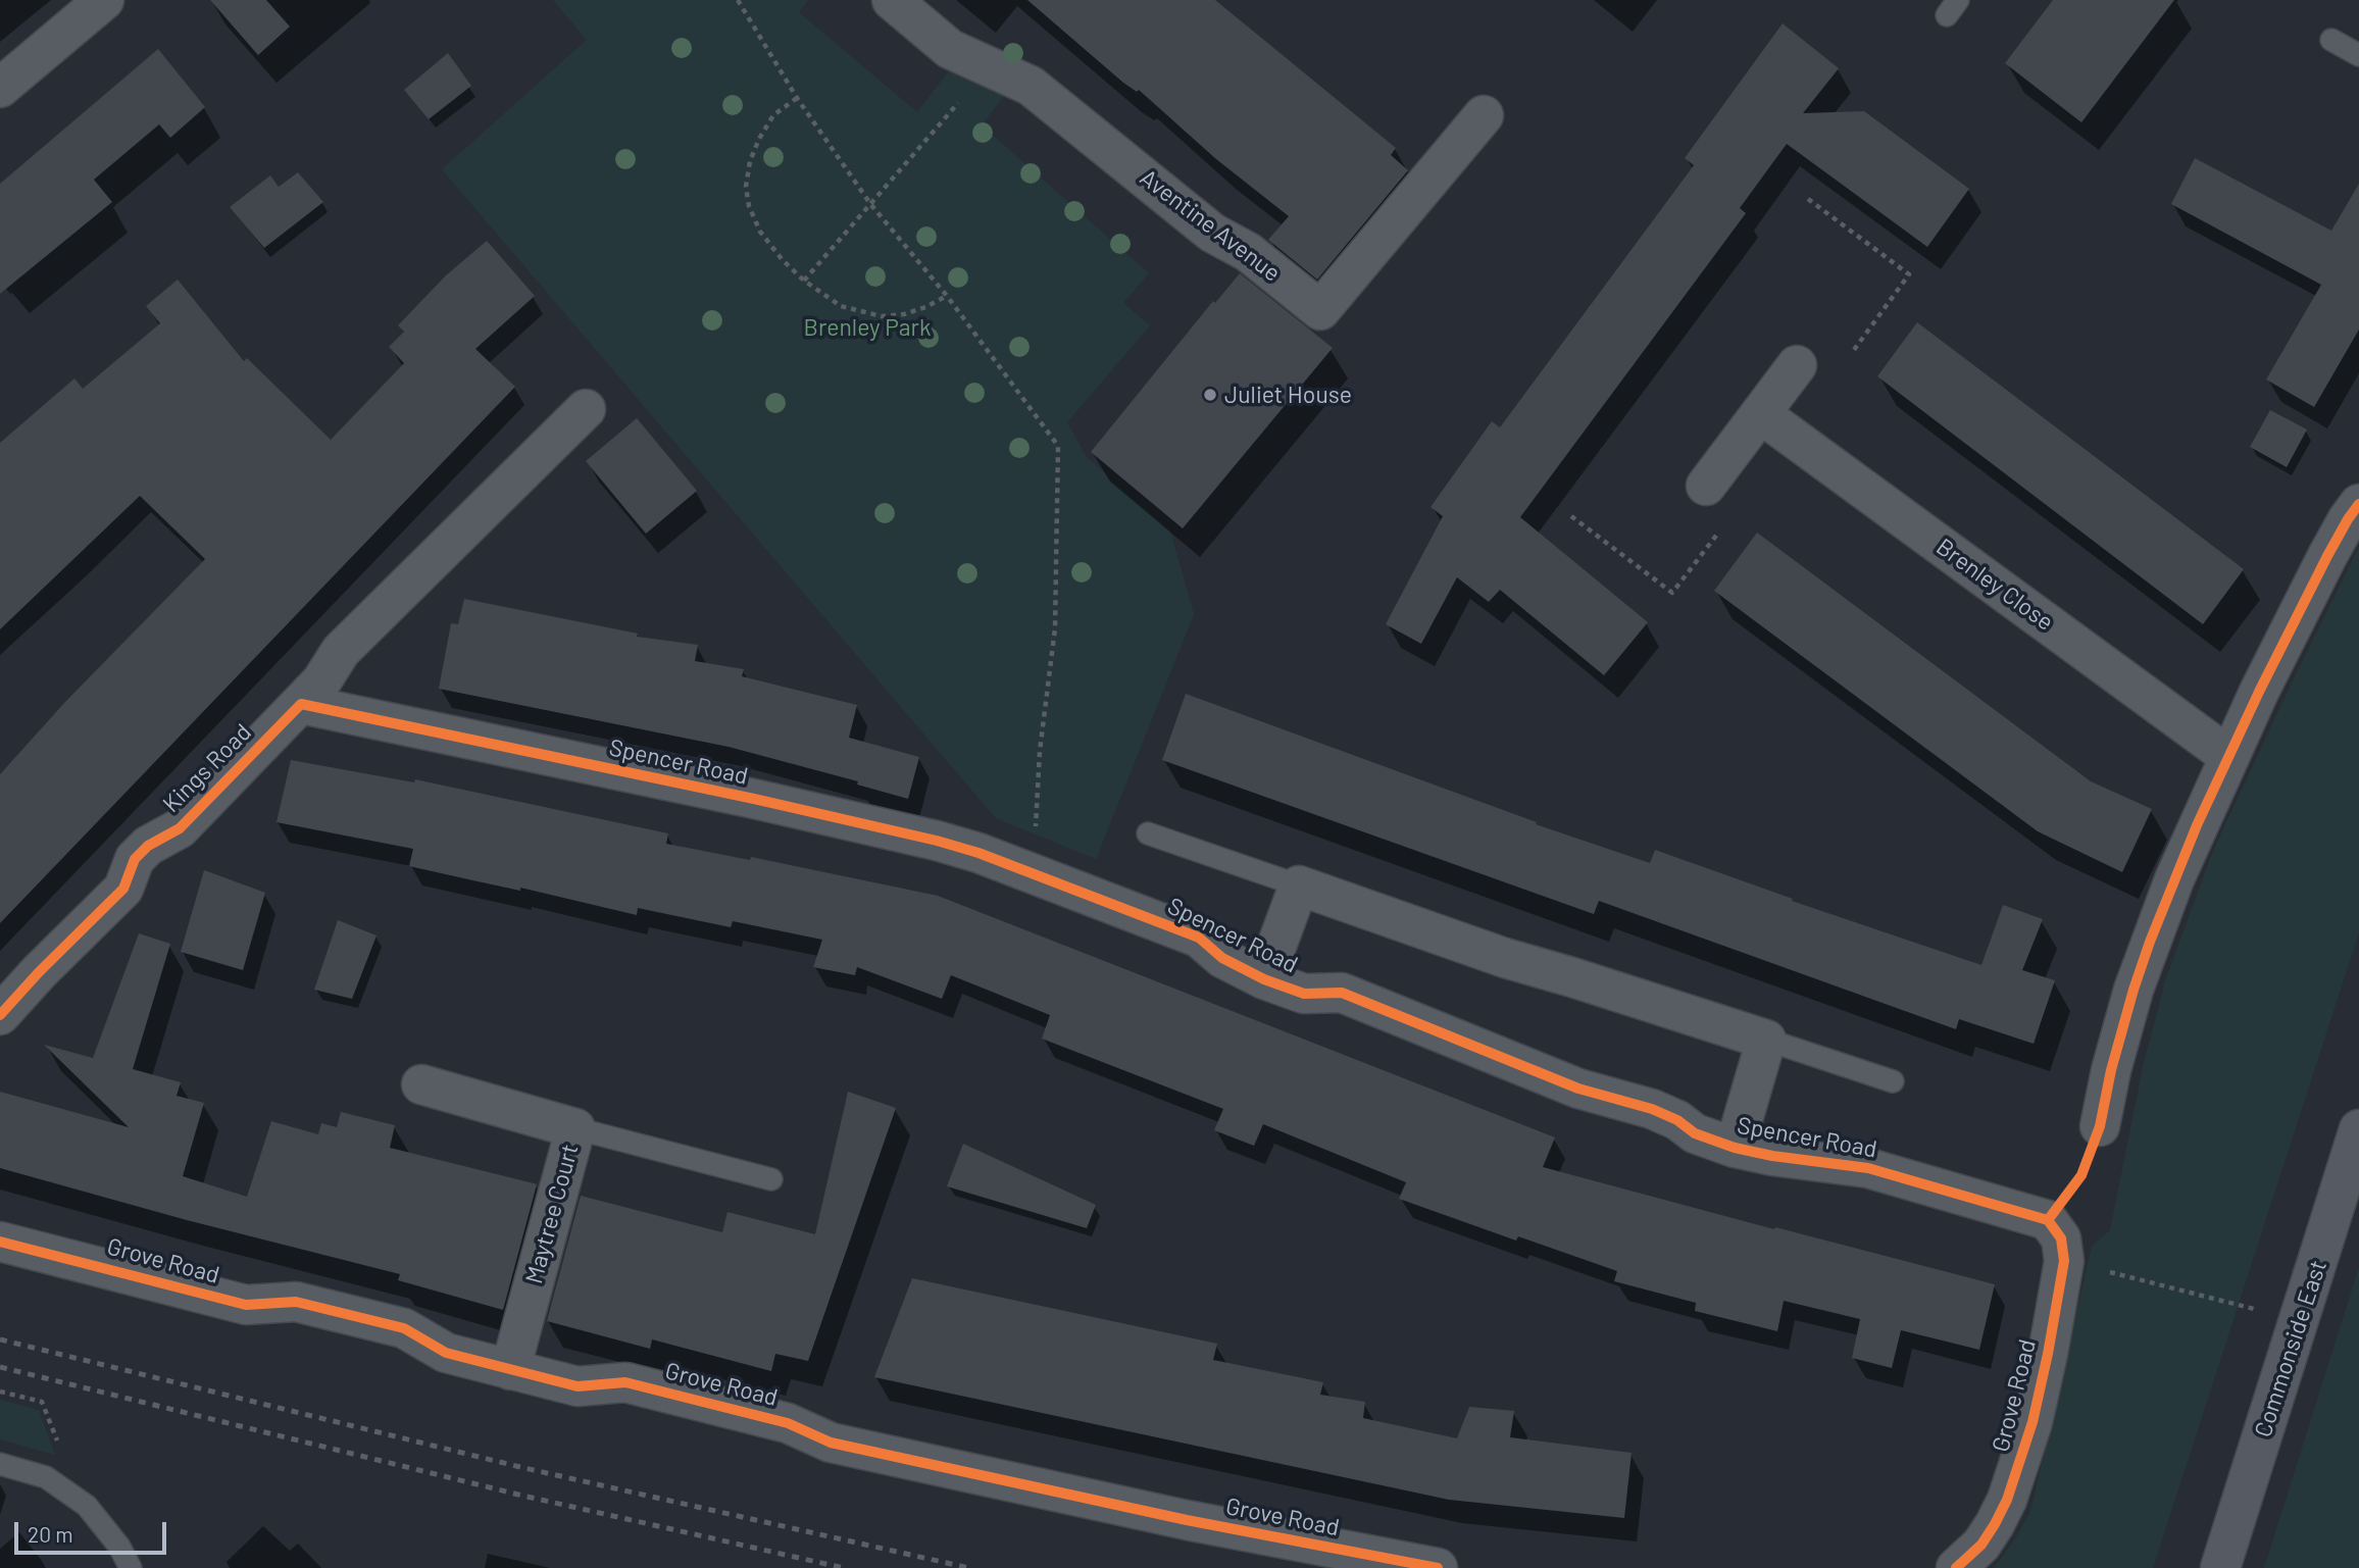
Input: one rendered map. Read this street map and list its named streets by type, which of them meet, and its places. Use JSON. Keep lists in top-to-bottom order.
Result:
{
  "streets": {
    "street": [
      "Aventine Avenue",
      "Brenley Close",
      "Spencer Road",
      "Kings Road",
      "Maytree Court",
      "Grove Road",
      "Commonside East"
    ]
  },
  "crossings": [
    ["Spencer Road", "Kings Road"],
    ["Spencer Road", "Grove Road"],
    ["Maytree Court", "Grove Road"]
  ],
  "parks": ["Brenley Park"],
  "places": ["Juliet House"],
  "scale_bar": "20 m"
}
